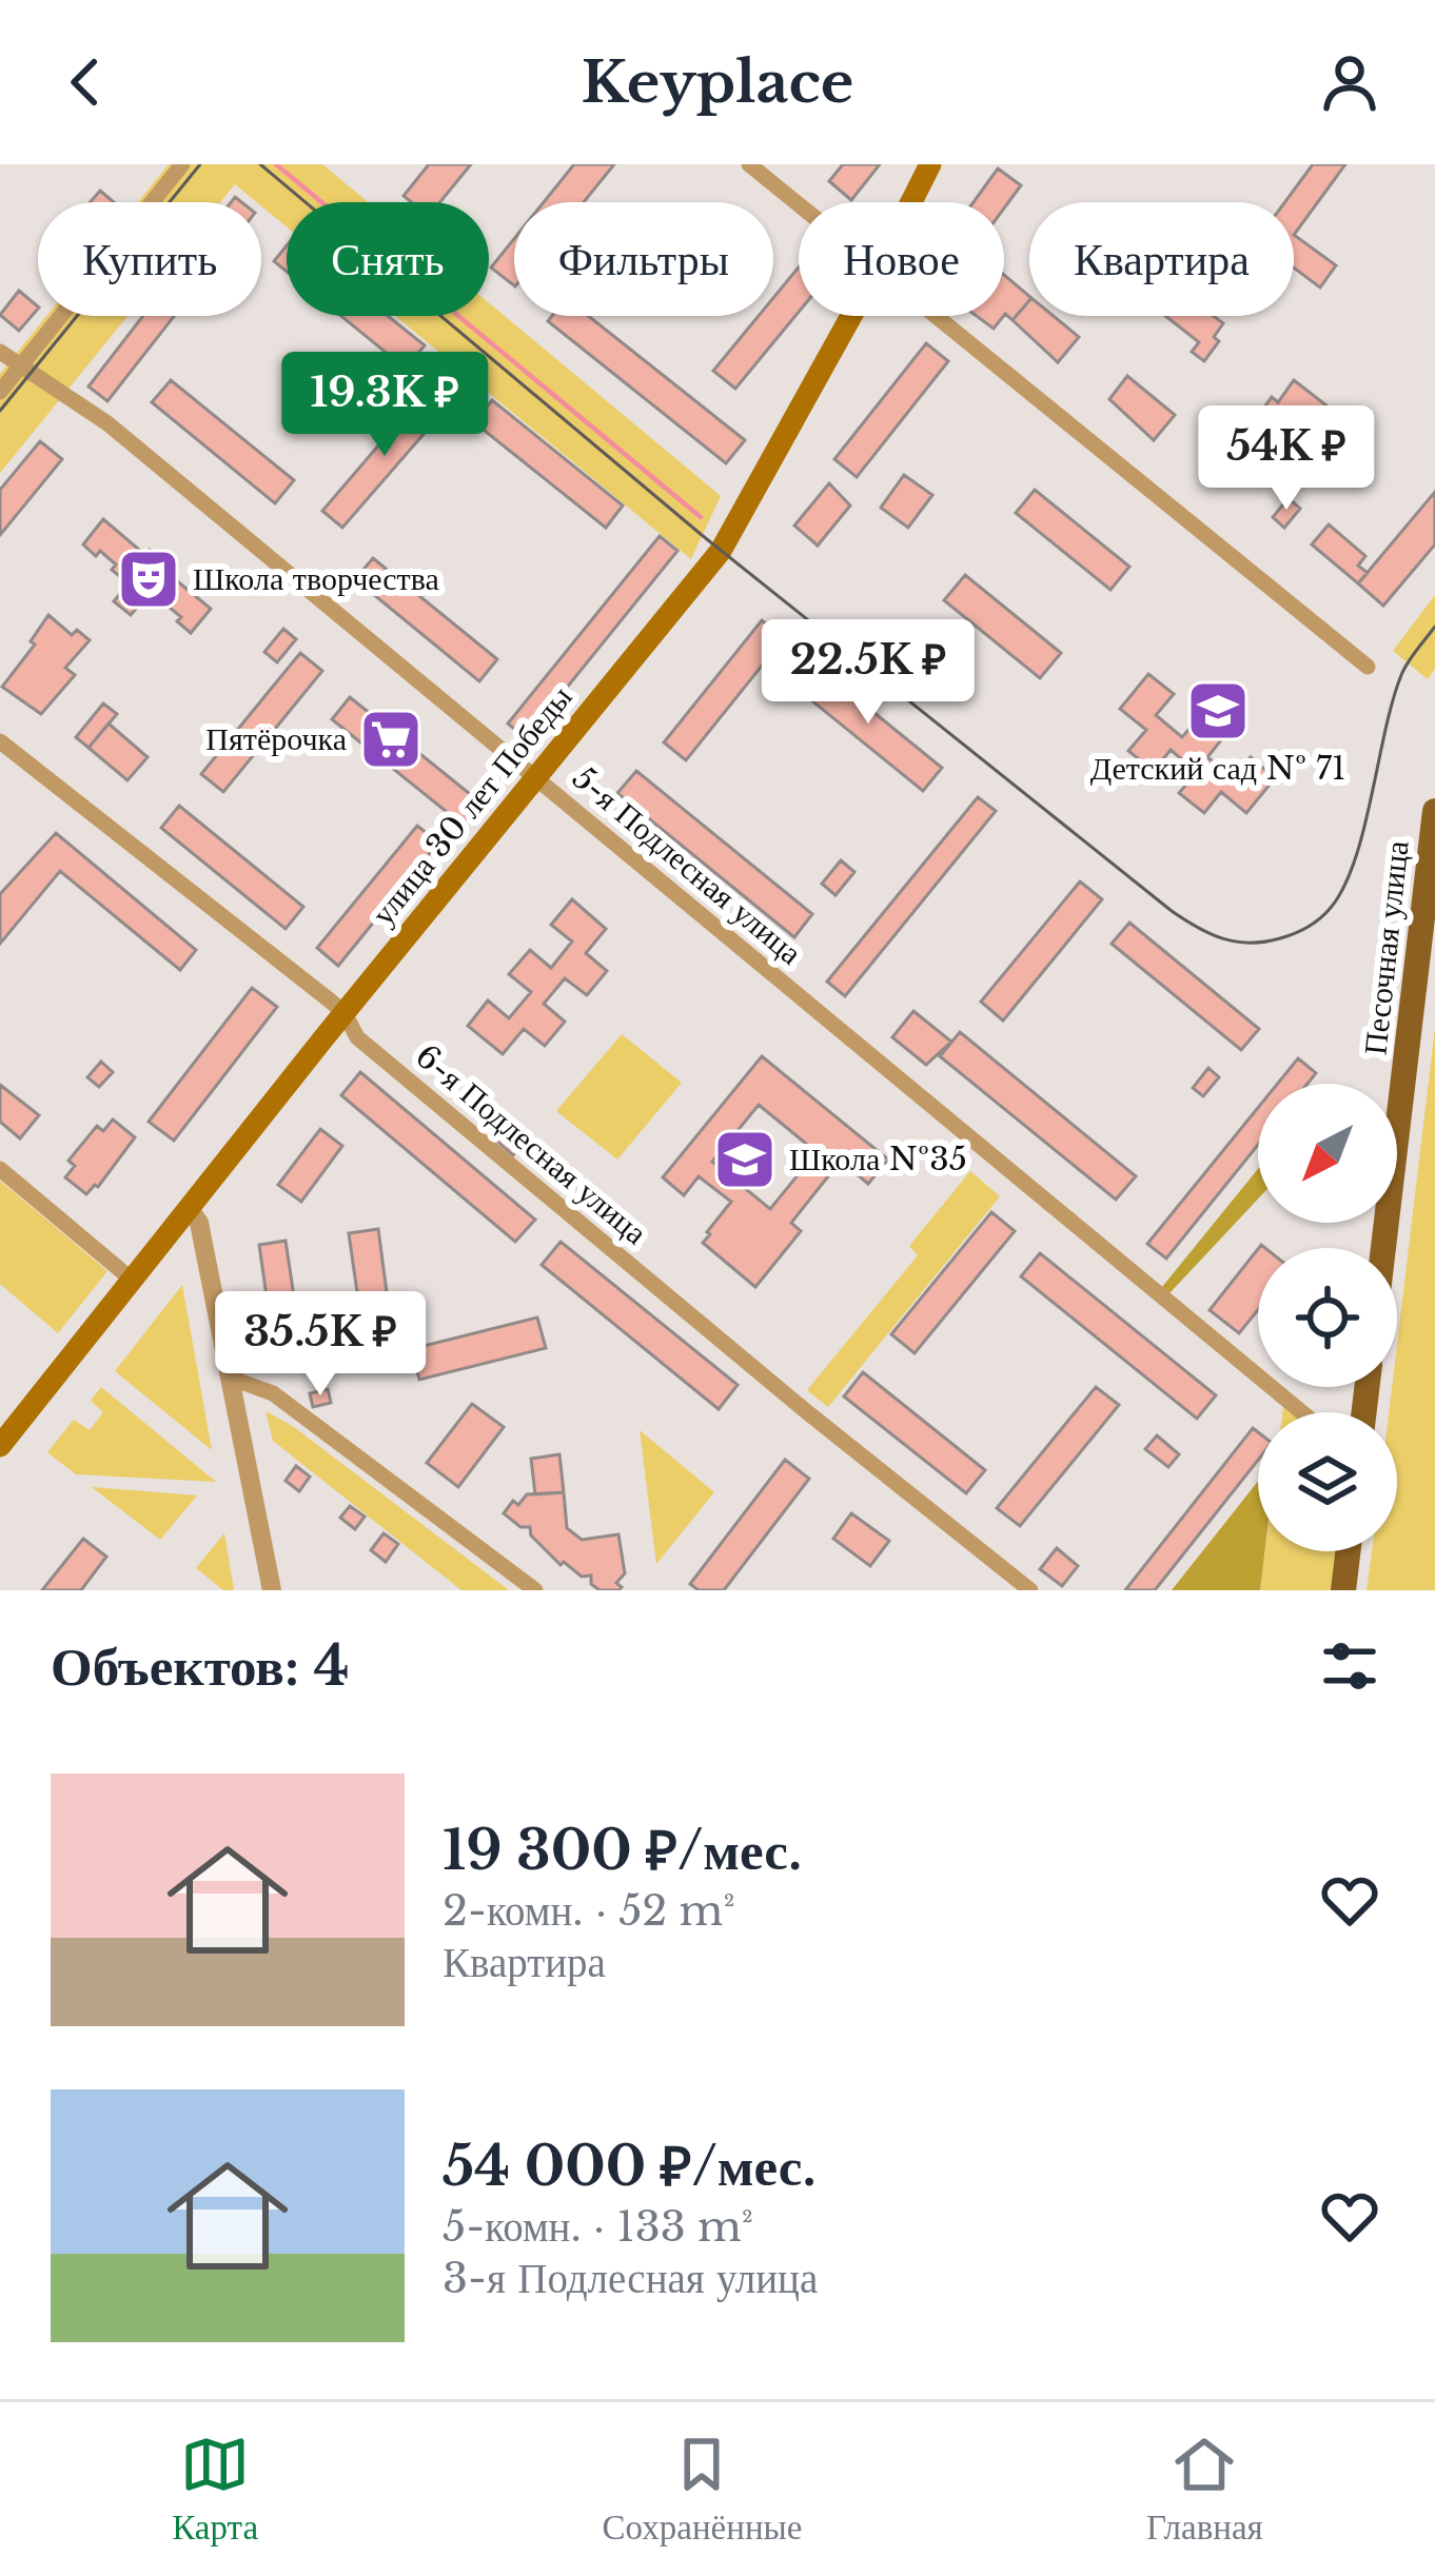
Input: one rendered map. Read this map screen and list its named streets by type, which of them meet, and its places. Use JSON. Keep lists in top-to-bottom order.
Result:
{
  "streets": {
    "main road": ["улица 30 лет Победы", "Песочная улица"],
    "street": ["5-я Подлесная улица", "6-я Подлесная улица"]
  },
  "crossings": [
    ["улица 30 лет Победы", "5-я Подлесная улица"],
    ["улица 30 лет Победы", "6-я Подлесная улица"]
  ],
  "places": {
    "theatre": ["Школа творчества"],
    "school or university": ["Детский сад № 71", "Школа №35"],
    "supermarket": ["Пятёрочка"]
  },
  "north": "bottom left",
  "page": {
    "header": "Keyplace",
    "chip": [
      "Купить",
      "Снять",
      "Фильтры",
      "Новое",
      "Квартира"
    ],
    "price": [
      "19.3K ₽",
      "54K ₽",
      "22.5K ₽",
      "35.5K ₽"
    ],
    "heading": "Объектов: 4",
    "list": [
      {
        "name": "19 300 ₽/мес.",
        "note": "2-комн. · 52 m² · Квартира"
      },
      {
        "name": "54 000 ₽/мес.",
        "note": "5-комн. · 133 m² · 3-я Подлесная улица"
      }
    ],
    "tabs": ["Карта", "Сохранённые", "Главная"]
  }
}
